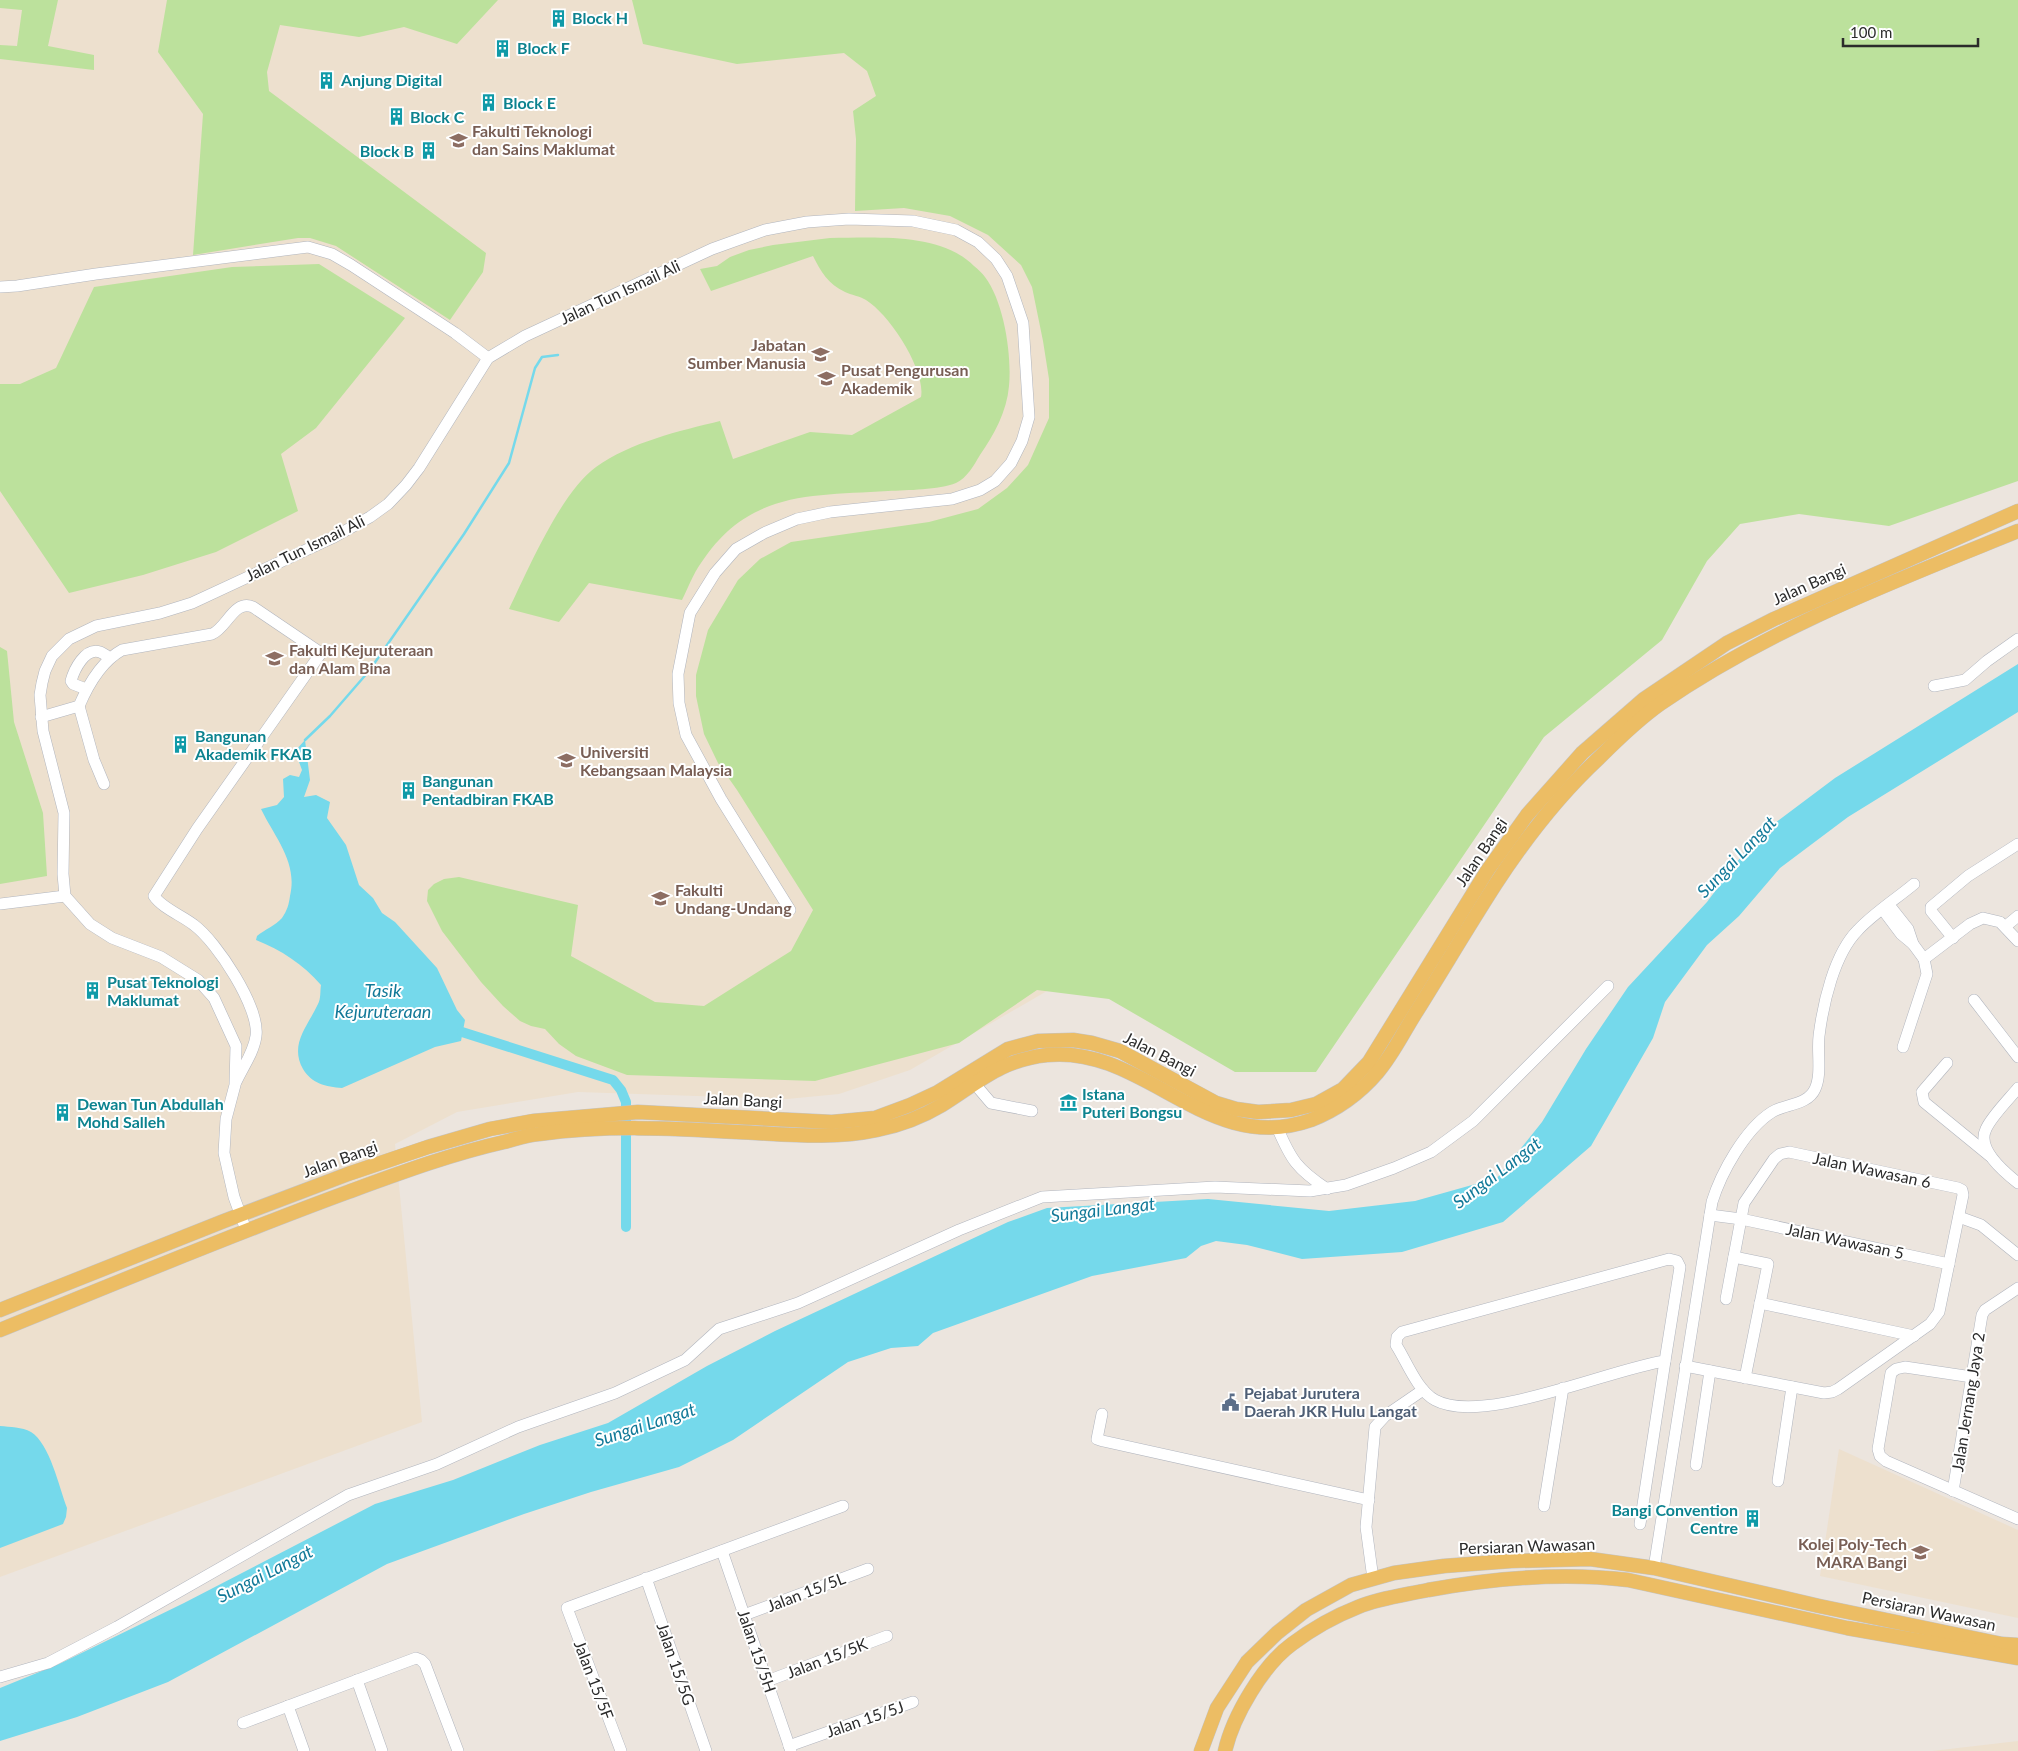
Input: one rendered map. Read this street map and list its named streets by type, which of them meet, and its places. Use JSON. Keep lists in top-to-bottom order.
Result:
{
  "streets": {
    "main road": ["Jalan Bangi", "Persiaran Wawasan"],
    "street": [
      "Jalan Tun Ismail Ali",
      "Jalan Wawasan 6",
      "Jalan Wawasan 5",
      "Jalan Jernang Jaya 2",
      "Jalan 15/5L",
      "Jalan 15/5H",
      "Jalan 15/5K",
      "Jalan 15/5G",
      "Jalan 15/5F",
      "Jalan 15/5J"
    ]
  },
  "crossings": [
    ["Jalan Wawasan 6", "Jalan Wawasan 5"],
    ["Jalan 15/5L", "Jalan 15/5H"],
    ["Jalan 15/5H", "Jalan 15/5K"],
    ["Jalan 15/5H", "Jalan 15/5J"],
    ["Jalan 15/5G", "Jalan 15/5F"]
  ],
  "water": ["Sungai Langat", "Tasik Kejuruteraan"],
  "places": {
    "building": [
      "Block H",
      "Block F",
      "Anjung Digital",
      "Block E",
      "Block C",
      "Block B",
      "Bangunan Akademik FKAB",
      "Bangunan Pentadbiran FKAB",
      "Pusat Teknologi Maklumat",
      "Dewan Tun Abdullah Mohd Salleh",
      "Bangi Convention Centre"
    ],
    "school or university": [
      "Fakulti Teknologi dan Sains Maklumat",
      "Jabatan Sumber Manusia",
      "Pusat Pengurusan Akademik",
      "Fakulti Kejuruteraan dan Alam Bina",
      "Universiti Kebangsaan Malaysia",
      "Fakulti Undang-Undang",
      "Kolej Poly-Tech MARA Bangi"
    ],
    "museum": ["Istana Puteri Bongsu"],
    "public building": ["Pejabat Jurutera Daerah JKR Hulu Langat"]
  },
  "scale_bar": "100 m"
}
